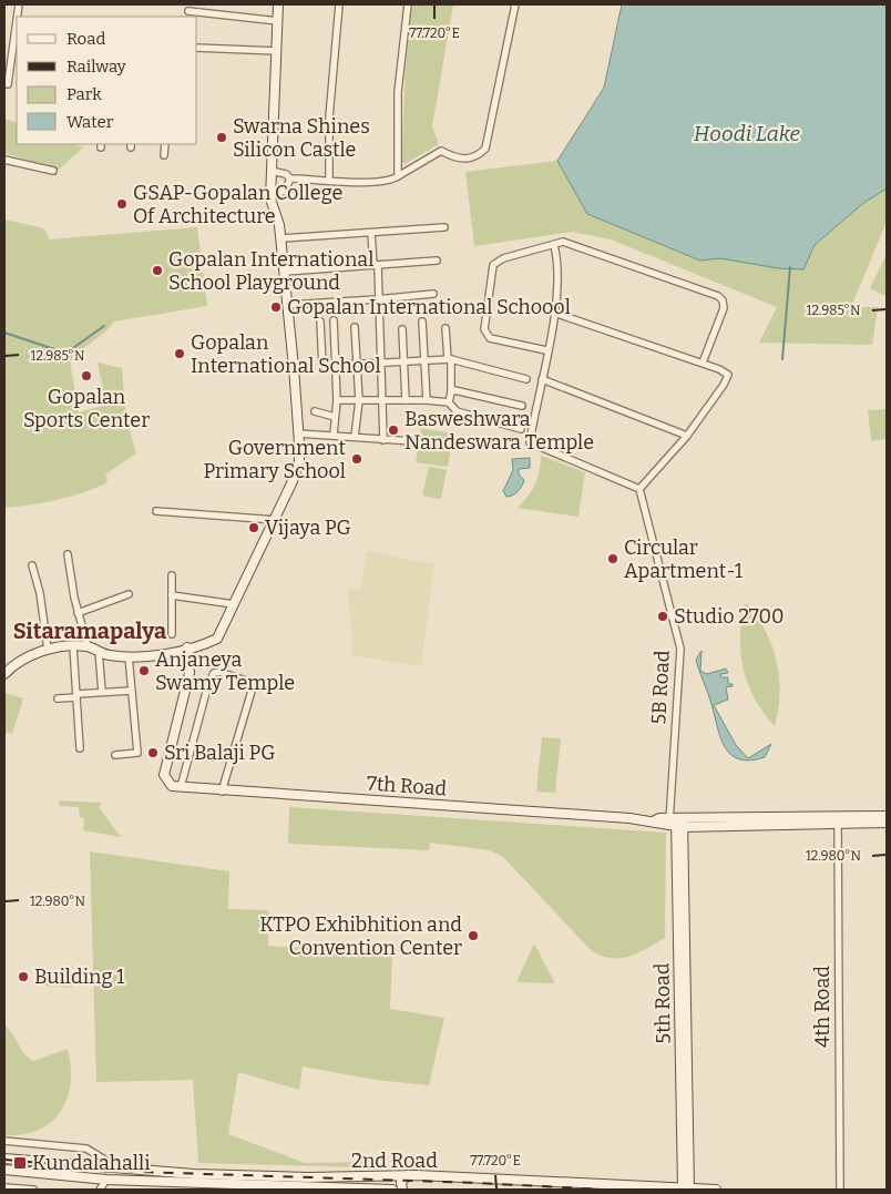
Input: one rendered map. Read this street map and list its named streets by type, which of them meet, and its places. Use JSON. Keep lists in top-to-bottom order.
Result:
{
  "streets": {
    "street": [
      "5B Road",
      "7th Road",
      "5th Road",
      "4th Road",
      "2nd Road"
    ]
  },
  "crossings": [
    ["5B Road", "7th Road"],
    ["5B Road", "5th Road"],
    ["7th Road", "5th Road"],
    ["7th Road", "4th Road"],
    ["5th Road", "2nd Road"]
  ],
  "districts": ["Sitaramapalya"],
  "water": ["Hoodi Lake"],
  "places": {
    "other": [
      "Swarna Shines Silicon Castle",
      "GSAP-Gopalan College Of Architecture",
      "Gopalan International School Playground",
      "Gopalan International Schoool",
      "Gopalan International School",
      "Gopalan Sports Center",
      "Basweshwara Nandeswara Temple",
      "Government Primary School",
      "Vijaya PG",
      "Circular Apartment-1",
      "Studio 2700",
      "Anjaneya Swamy Temple",
      "Sri Balaji PG",
      "KTPO Exhibhition and Convention Center",
      "Building 1"
    ],
    "transit": ["Kundalahalli"]
  },
  "legend": [
    "Road",
    "Railway",
    "Park",
    "Water"
  ],
  "coordinates": ["77.720°E", "12.985°N", "12.980°N"]
}
